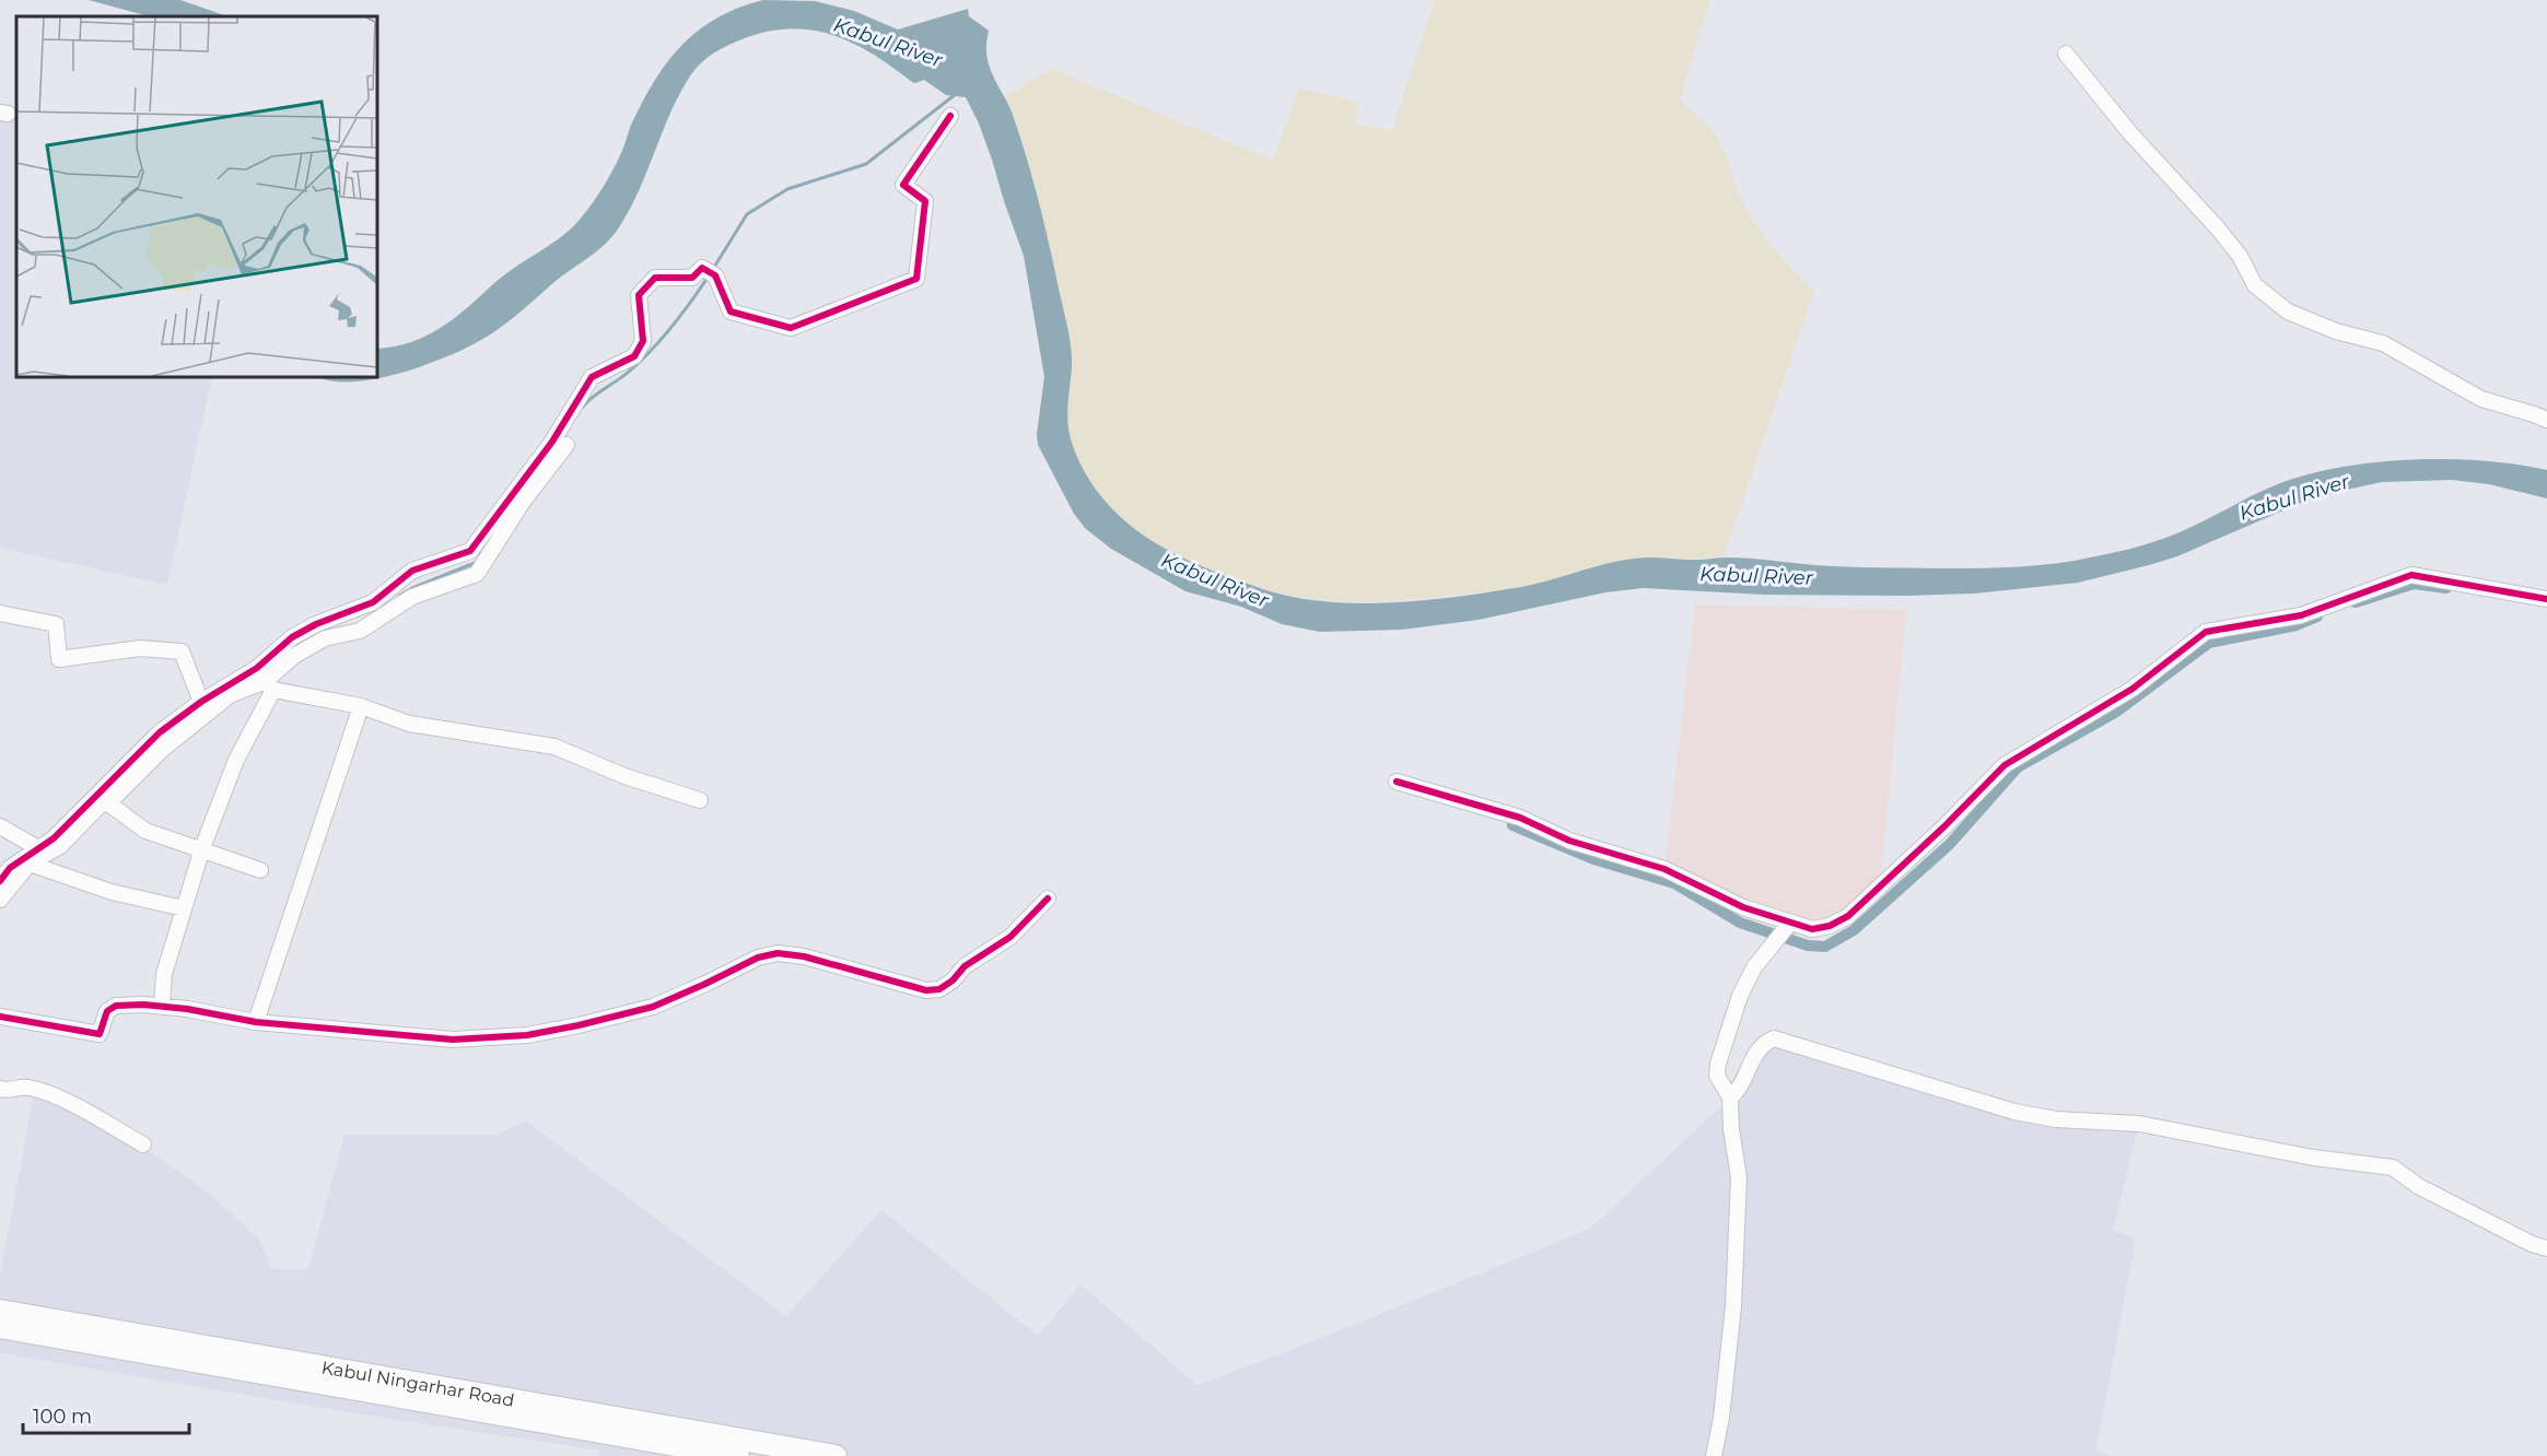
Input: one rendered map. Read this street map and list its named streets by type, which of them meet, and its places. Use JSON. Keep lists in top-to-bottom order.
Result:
{
  "streets": {
    "highway": ["Kabul Ningarhar Road"]
  },
  "water": ["Kabul River"],
  "scale_bar": "100 m"
}
